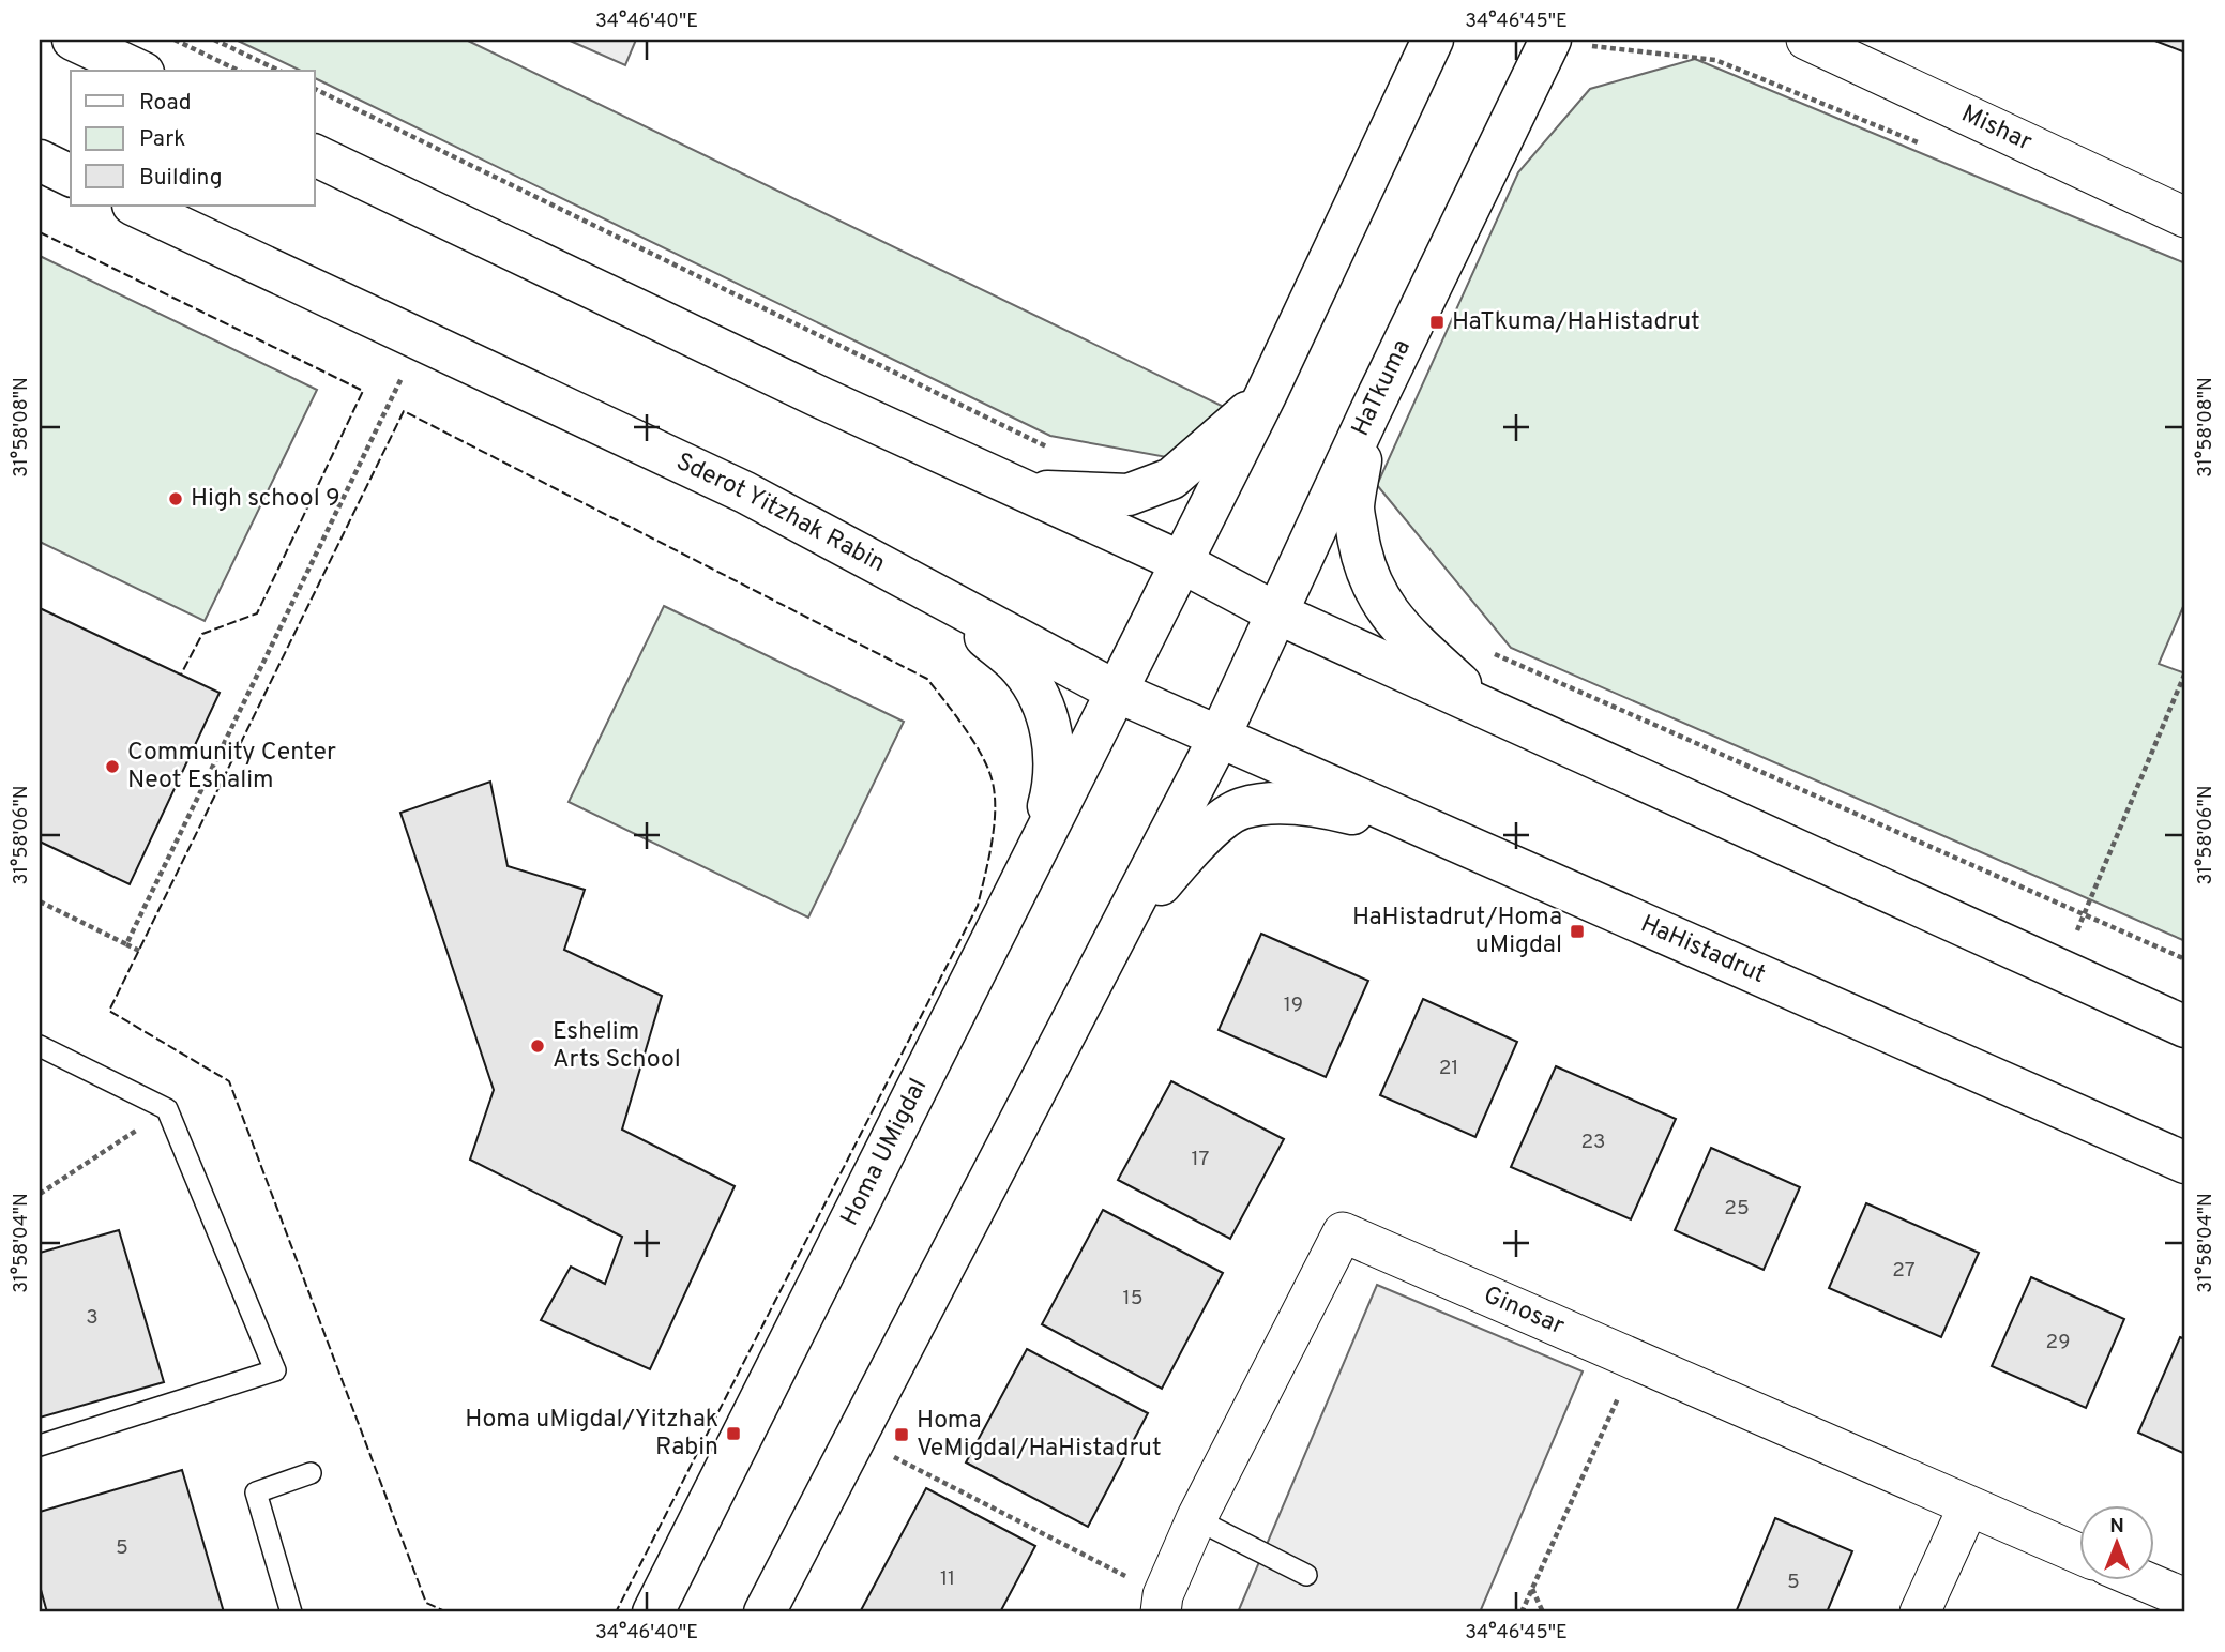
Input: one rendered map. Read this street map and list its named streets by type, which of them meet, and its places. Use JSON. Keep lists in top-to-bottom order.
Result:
{
  "streets": {
    "main road": [
      "HaTkuma",
      "Sderot Yitzhak Rabin",
      "HaHistadrut",
      "Homa UMigdal"
    ],
    "street": ["Mishar", "Ginosar"]
  },
  "crossings": [
    ["HaTkuma", "Sderot Yitzhak Rabin"],
    ["HaTkuma", "HaHistadrut"],
    ["Sderot Yitzhak Rabin", "HaHistadrut"],
    ["Sderot Yitzhak Rabin", "Homa UMigdal"]
  ],
  "places": {
    "transit": [
      "HaTkuma/HaHistadrut",
      "HaHistadrut/Homa uMigdal",
      "Homa uMigdal/Yitzhak Rabin",
      "Homa VeMigdal/HaHistadrut"
    ],
    "other": ["High school 9", "Community Center Neot Eshalim", "Eshelim Arts School"]
  },
  "house_numbers": [
    "19",
    "21",
    "23",
    "17",
    "25",
    "27",
    "15",
    "3",
    "29",
    "5",
    "11",
    "5"
  ],
  "legend": ["Road", "Park", "Building"],
  "north": "top",
  "coordinates": [
    "34°46'40\"E",
    "34°46'45\"E",
    "31°58'08\"N",
    "31°58'06\"N",
    "31°58'04\"N"
  ]
}
